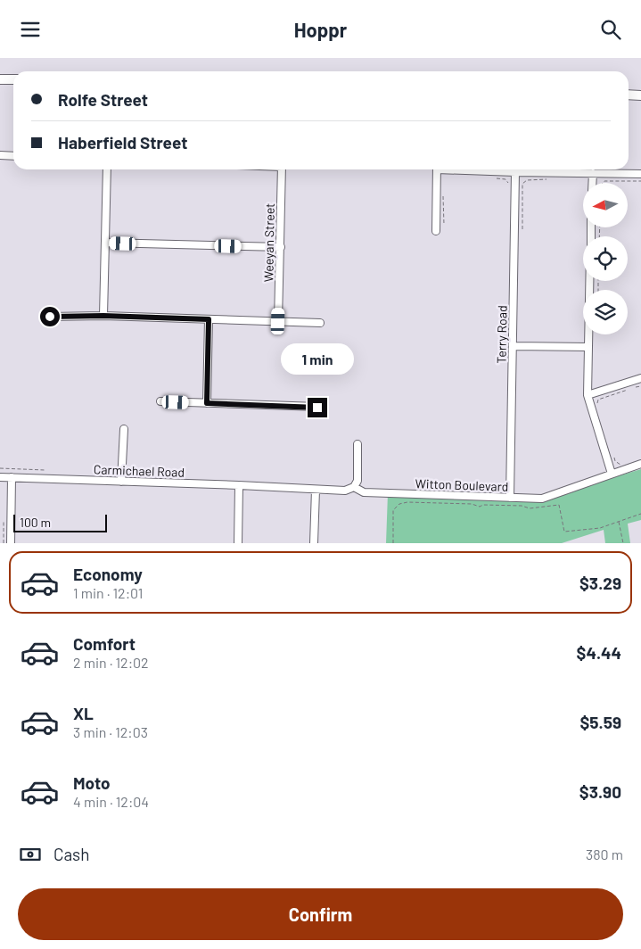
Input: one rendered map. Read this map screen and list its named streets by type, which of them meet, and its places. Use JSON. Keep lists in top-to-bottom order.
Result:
{
  "streets": {
    "street": [
      "Weeyan Street",
      "Terry Road",
      "Carmichael Road",
      "Witton Boulevard"
    ]
  },
  "crossings": [
    ["Terry Road", "Witton Boulevard"],
    ["Carmichael Road", "Witton Boulevard"]
  ],
  "scale_bar": "100 m",
  "north": "left",
  "page": {
    "header": "Hoppr",
    "banner": ["Rolfe Street", "Haberfield Street"],
    "bubble": "1 min",
    "scale": "100 m",
    "list": [
      {
        "name": "Economy",
        "note": "1 min · 12:01",
        "value": "$3.29"
      },
      {
        "name": "Comfort",
        "note": "2 min · 12:02",
        "value": "$4.44"
      },
      {
        "name": "XL",
        "note": "3 min · 12:03",
        "value": "$5.59"
      },
      {
        "name": "Moto",
        "note": "4 min · 12:04",
        "value": "$3.90"
      }
    ],
    "pay": ["Cash", "380 m"],
    "buttons": "Confirm"
  }
}
